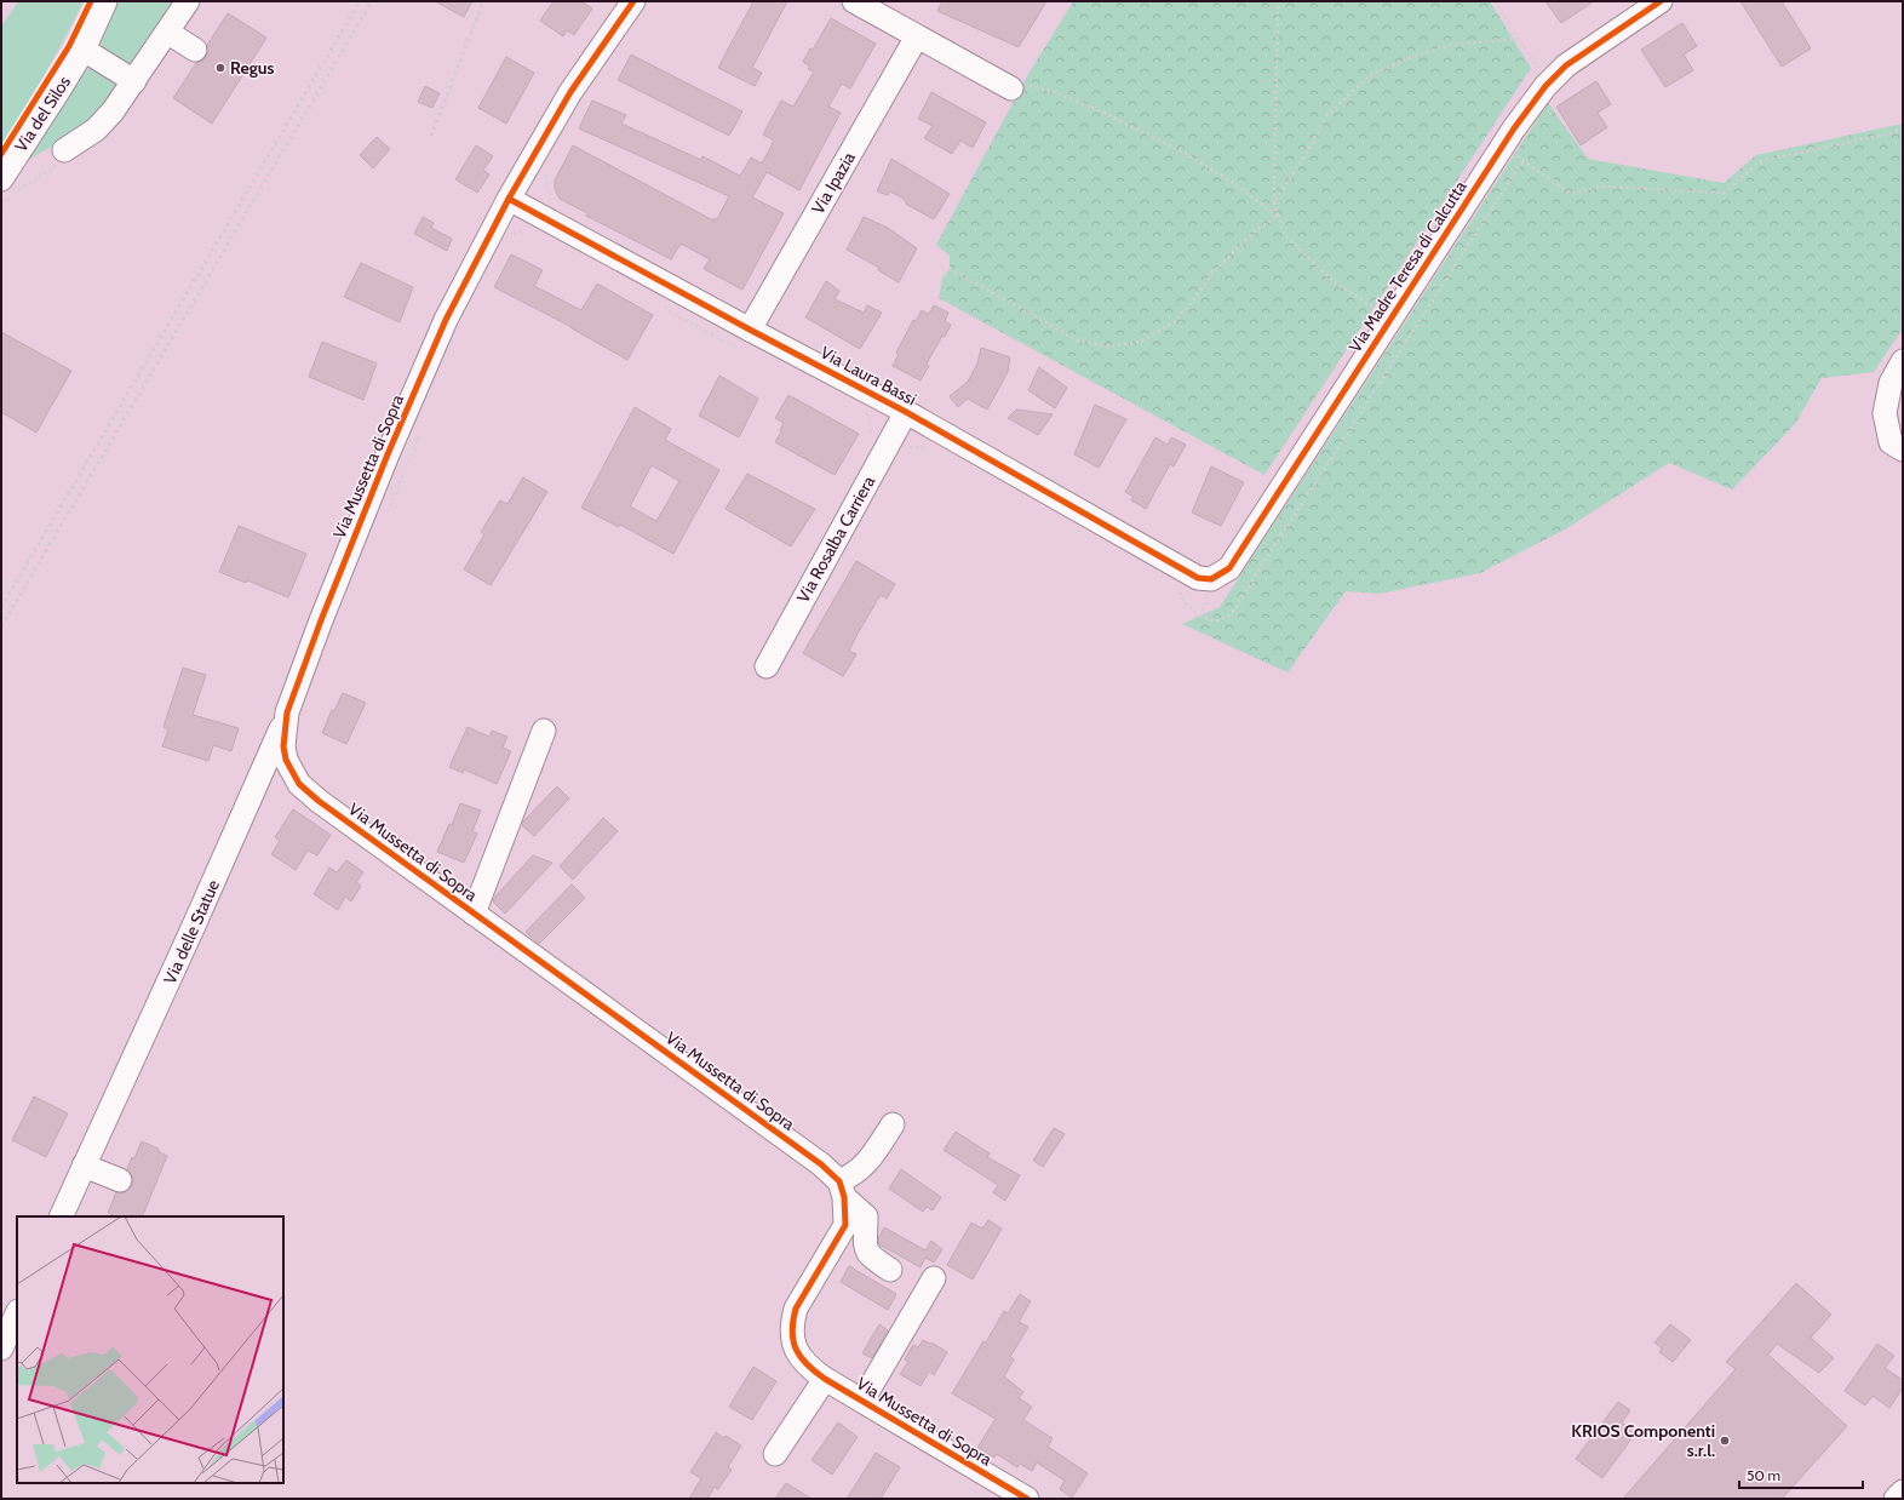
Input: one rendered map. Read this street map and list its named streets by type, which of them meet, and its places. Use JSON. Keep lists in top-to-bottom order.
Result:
{
  "streets": {
    "street": [
      "Via del Silos",
      "Via Ipazia",
      "Via Madre Teresa di Calcutta",
      "Via Laura Bassi",
      "Via Mussetta di Sopra",
      "Via Rosalba Carriera",
      "Via delle Statue"
    ]
  },
  "crossings": [
    ["Via Ipazia", "Via Laura Bassi"],
    ["Via Madre Teresa di Calcutta", "Via Laura Bassi"],
    ["Via Laura Bassi", "Via Mussetta di Sopra"],
    ["Via Laura Bassi", "Via Rosalba Carriera"],
    ["Via Mussetta di Sopra", "Via delle Statue"]
  ],
  "places": ["Regus", "KRIOS Componenti s.r.l."],
  "scale_bar": "50 m"
}
